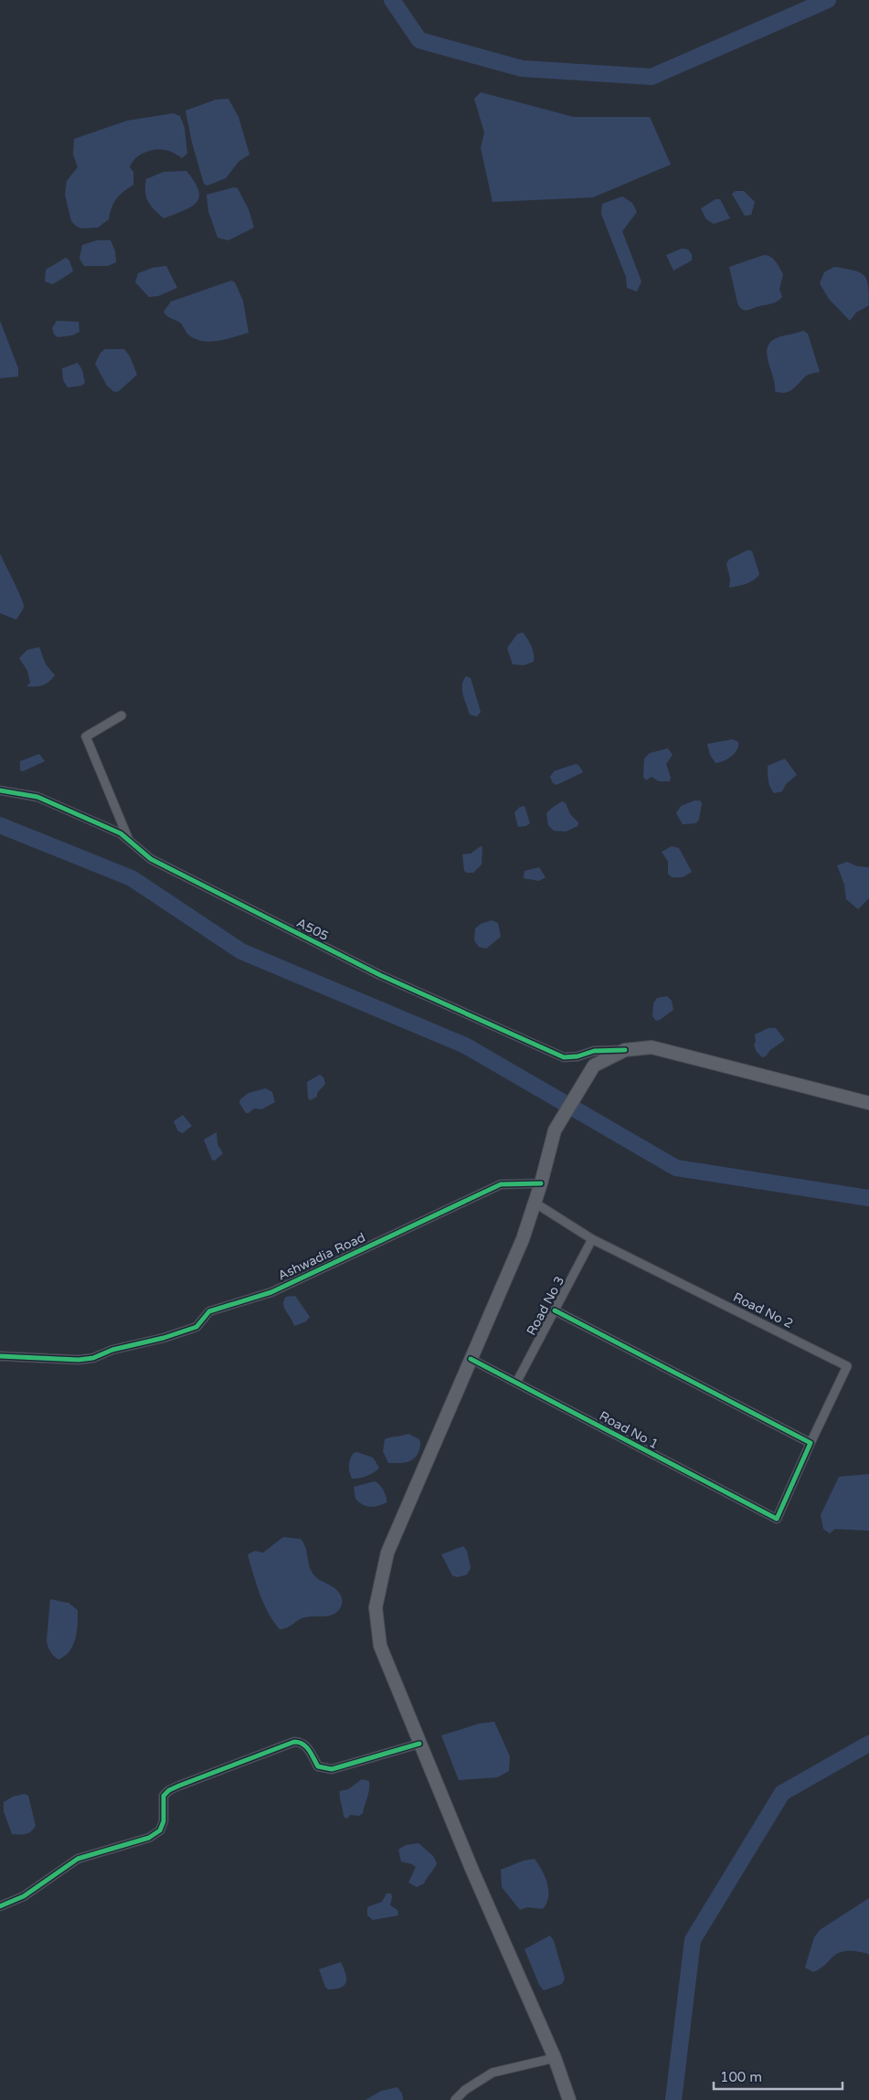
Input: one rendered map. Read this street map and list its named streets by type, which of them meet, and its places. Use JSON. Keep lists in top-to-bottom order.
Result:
{
  "streets": {
    "street": [
      "A505",
      "Ashwadia Road",
      "Road No 3",
      "Road No 2",
      "Road No 1"
    ]
  },
  "crossings": [
    ["Road No 3", "Road No 2"],
    ["Road No 3", "Road No 1"],
    ["Road No 2", "Road No 1"]
  ],
  "scale_bar": "100 m"
}
